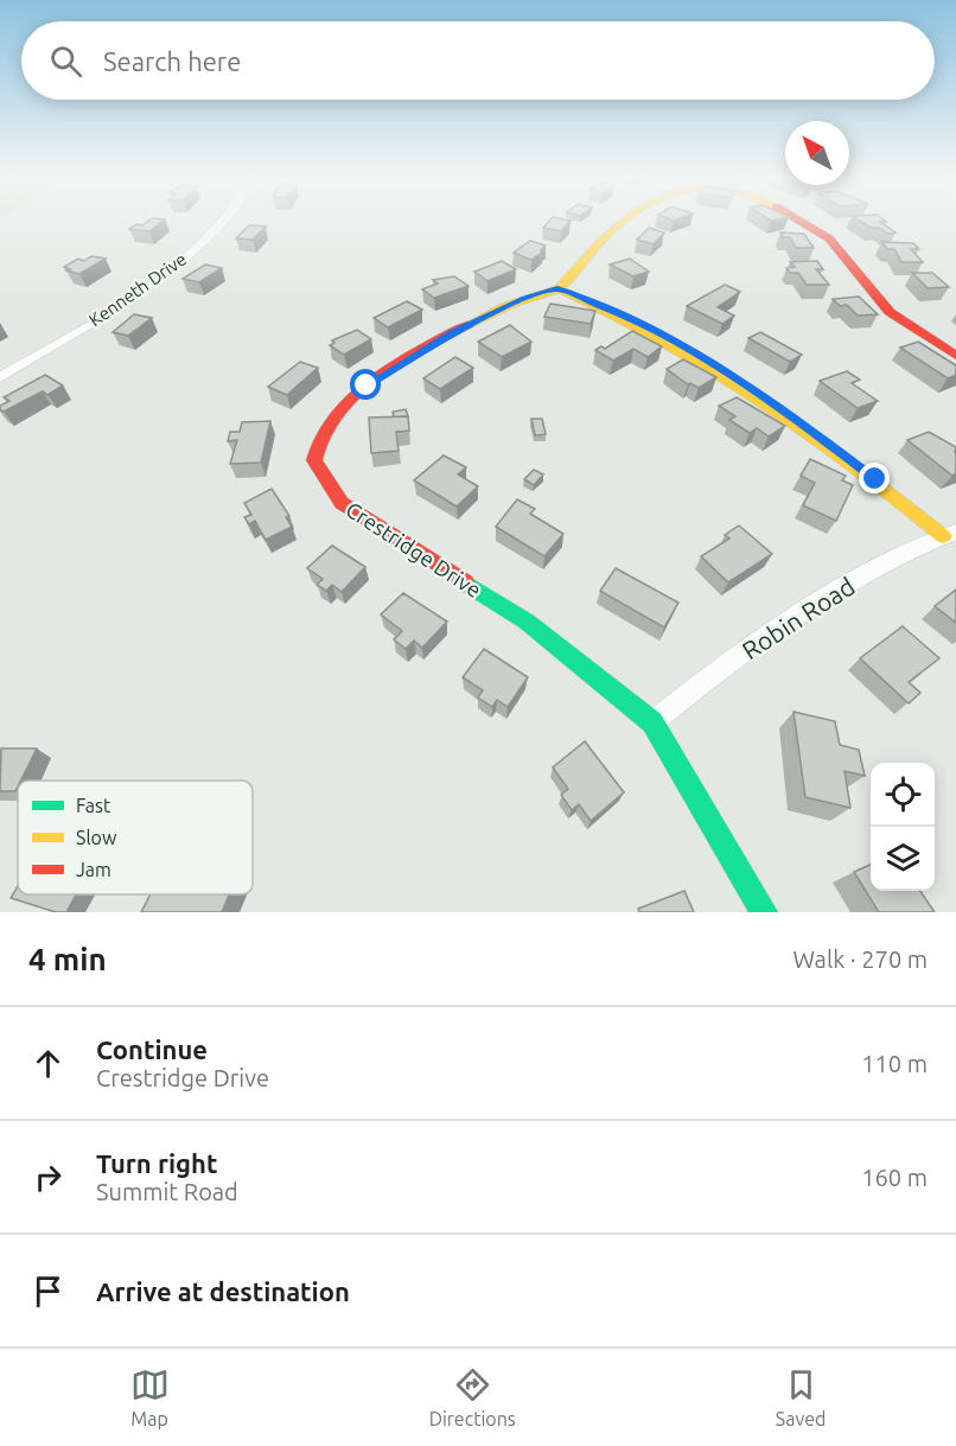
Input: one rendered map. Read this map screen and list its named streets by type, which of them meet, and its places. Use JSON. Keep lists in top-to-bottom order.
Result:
{
  "streets": {
    "street": ["Kenneth Drive", "Crestridge Drive", "Robin Road"]
  },
  "crossings": [
    ["Crestridge Drive", "Robin Road"]
  ],
  "legend": ["Fast", "Slow", "Jam"],
  "north": "top left",
  "page": {
    "search": "Search here",
    "heading": ["4 min", "Walk · 270 m"],
    "list": [
      ["Continue", "Crestridge Drive", "110 m"],
      ["Turn right", "Summit Road", "160 m"],
      "Arrive at destination"
    ],
    "nav": ["Map", "Directions", "Saved"]
  }
}
